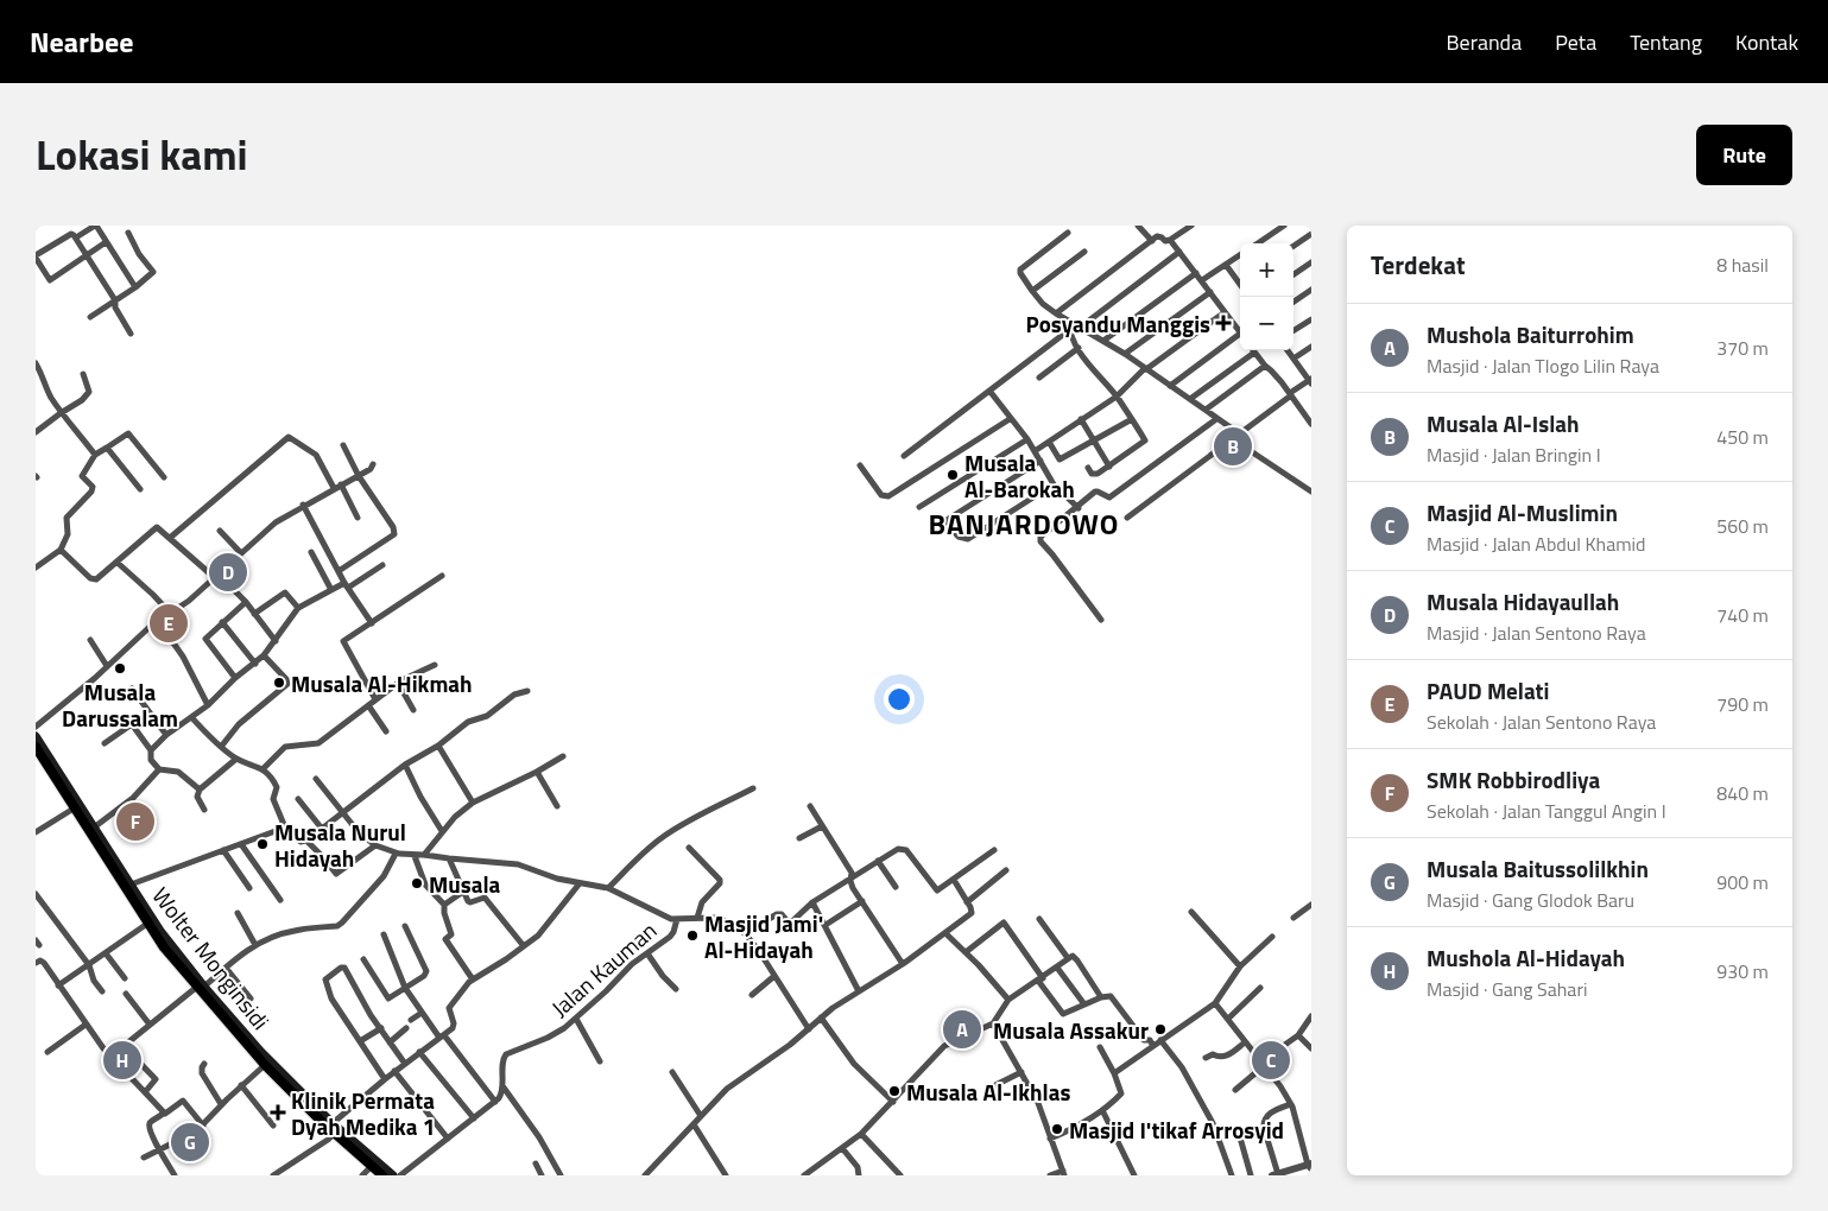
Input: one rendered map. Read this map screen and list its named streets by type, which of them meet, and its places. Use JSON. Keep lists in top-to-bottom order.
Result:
{
  "streets": {
    "main road": ["Wolter Monginsidi"],
    "street": ["Jalan Kauman"]
  },
  "districts": ["BANJARDOWO"],
  "places": {
    "health": ["Posyandu Manggis", "Klinik Permata Dyah Medika 1"],
    "other": [
      "Musala Al-Barokah",
      "Musala Darussalam",
      "Musala Al-Hikmah",
      "Musala Nurul Hidayah",
      "Musala",
      "Masjid Jami' Al-Hidayah",
      "Musala Assakur",
      "Musala Al-Ikhlas",
      "Masjid I'tikaf Arrosyid"
    ]
  },
  "page": {
    "header": "Nearbee",
    "nav": [
      "Beranda",
      "Peta",
      "Tentang",
      "Kontak"
    ],
    "title": "Lokasi kami",
    "buttons": "Rute",
    "heading": ["Terdekat", "8 hasil"],
    "map_buttons": ["+", "−"],
    "list": [
      {
        "mark": "A",
        "name": "Mushola Baiturrohim",
        "note": "Masjid · Jalan Tlogo Lilin Raya",
        "value": "370 m"
      },
      {
        "mark": "B",
        "name": "Musala Al-Islah",
        "note": "Masjid · Jalan Bringin I",
        "value": "450 m"
      },
      {
        "mark": "C",
        "name": "Masjid Al-Muslimin",
        "note": "Masjid · Jalan Abdul Khamid",
        "value": "560 m"
      },
      {
        "mark": "D",
        "name": "Musala Hidayaullah",
        "note": "Masjid · Jalan Sentono Raya",
        "value": "740 m"
      },
      {
        "mark": "E",
        "name": "PAUD Melati",
        "note": "Sekolah · Jalan Sentono Raya",
        "value": "790 m"
      },
      {
        "mark": "F",
        "name": "SMK Robbirodliya",
        "note": "Sekolah · Jalan Tanggul Angin I",
        "value": "840 m"
      },
      {
        "mark": "G",
        "name": "Musala Baitussolilkhin",
        "note": "Masjid · Gang Glodok Baru",
        "value": "900 m"
      },
      {
        "mark": "H",
        "name": "Mushola Al-Hidayah",
        "note": "Masjid · Gang Sahari",
        "value": "930 m"
      }
    ],
    "pins": [
      "B",
      "D",
      "E",
      "F",
      "A",
      "C",
      "H",
      "G"
    ]
  }
}
